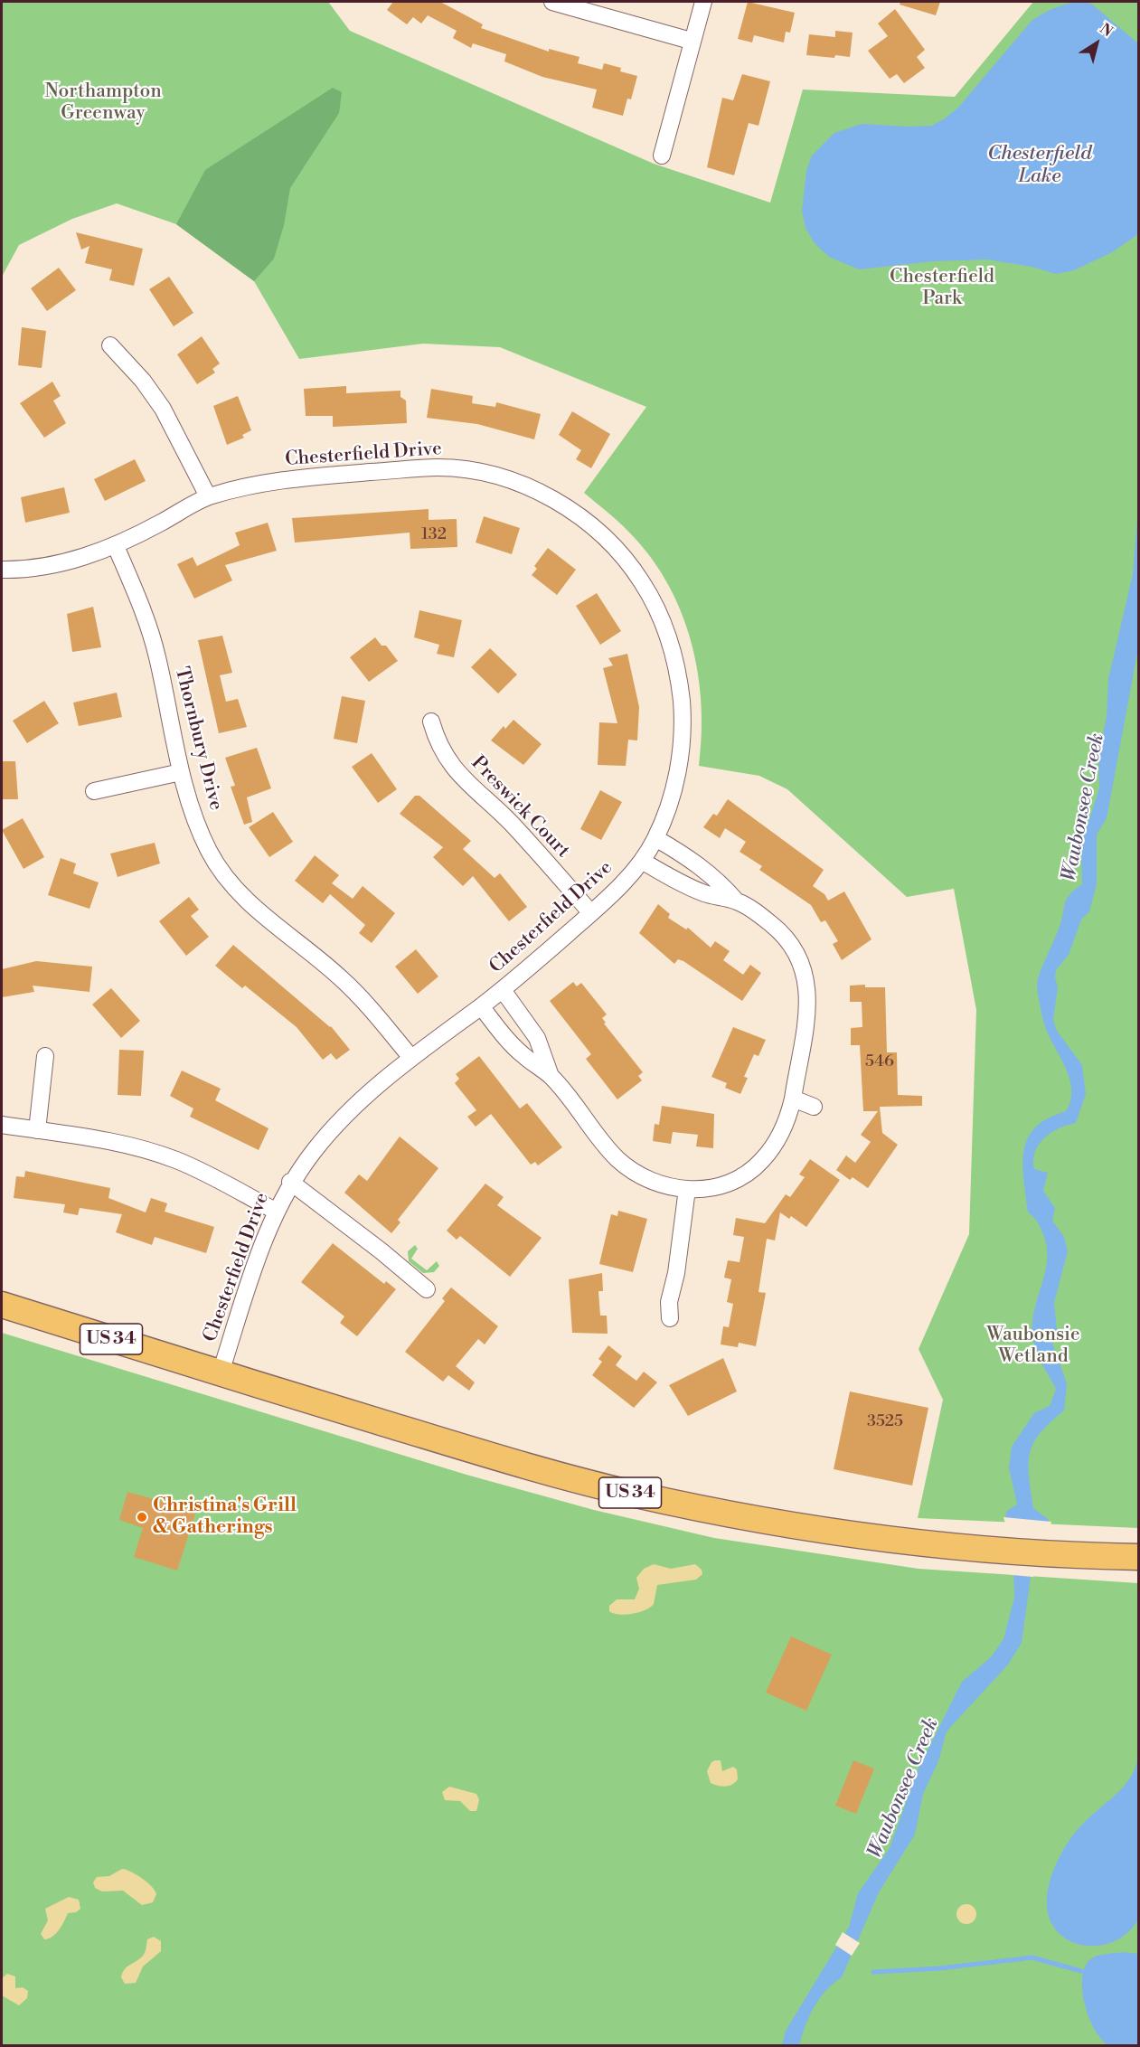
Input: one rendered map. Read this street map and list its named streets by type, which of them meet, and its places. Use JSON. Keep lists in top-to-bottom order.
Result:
{
  "streets": {
    "main road": ["US 34"],
    "street": ["Chesterfield Drive", "Thornbury Drive", "Preswick Court"]
  },
  "crossings": [
    ["Chesterfield Drive", "Thornbury Drive"],
    ["Chesterfield Drive", "Preswick Court"],
    ["Chesterfield Drive", "US 34"]
  ],
  "water": ["Chesterfield Lake", "Waubonsee Creek"],
  "parks": ["Northampton Greenway", "Chesterfield Park", "Waubonsie Wetland"],
  "places": ["Christina's Grill & Gatherings"],
  "house_numbers": ["132", "546", "3525"],
  "north": "top right"
}
